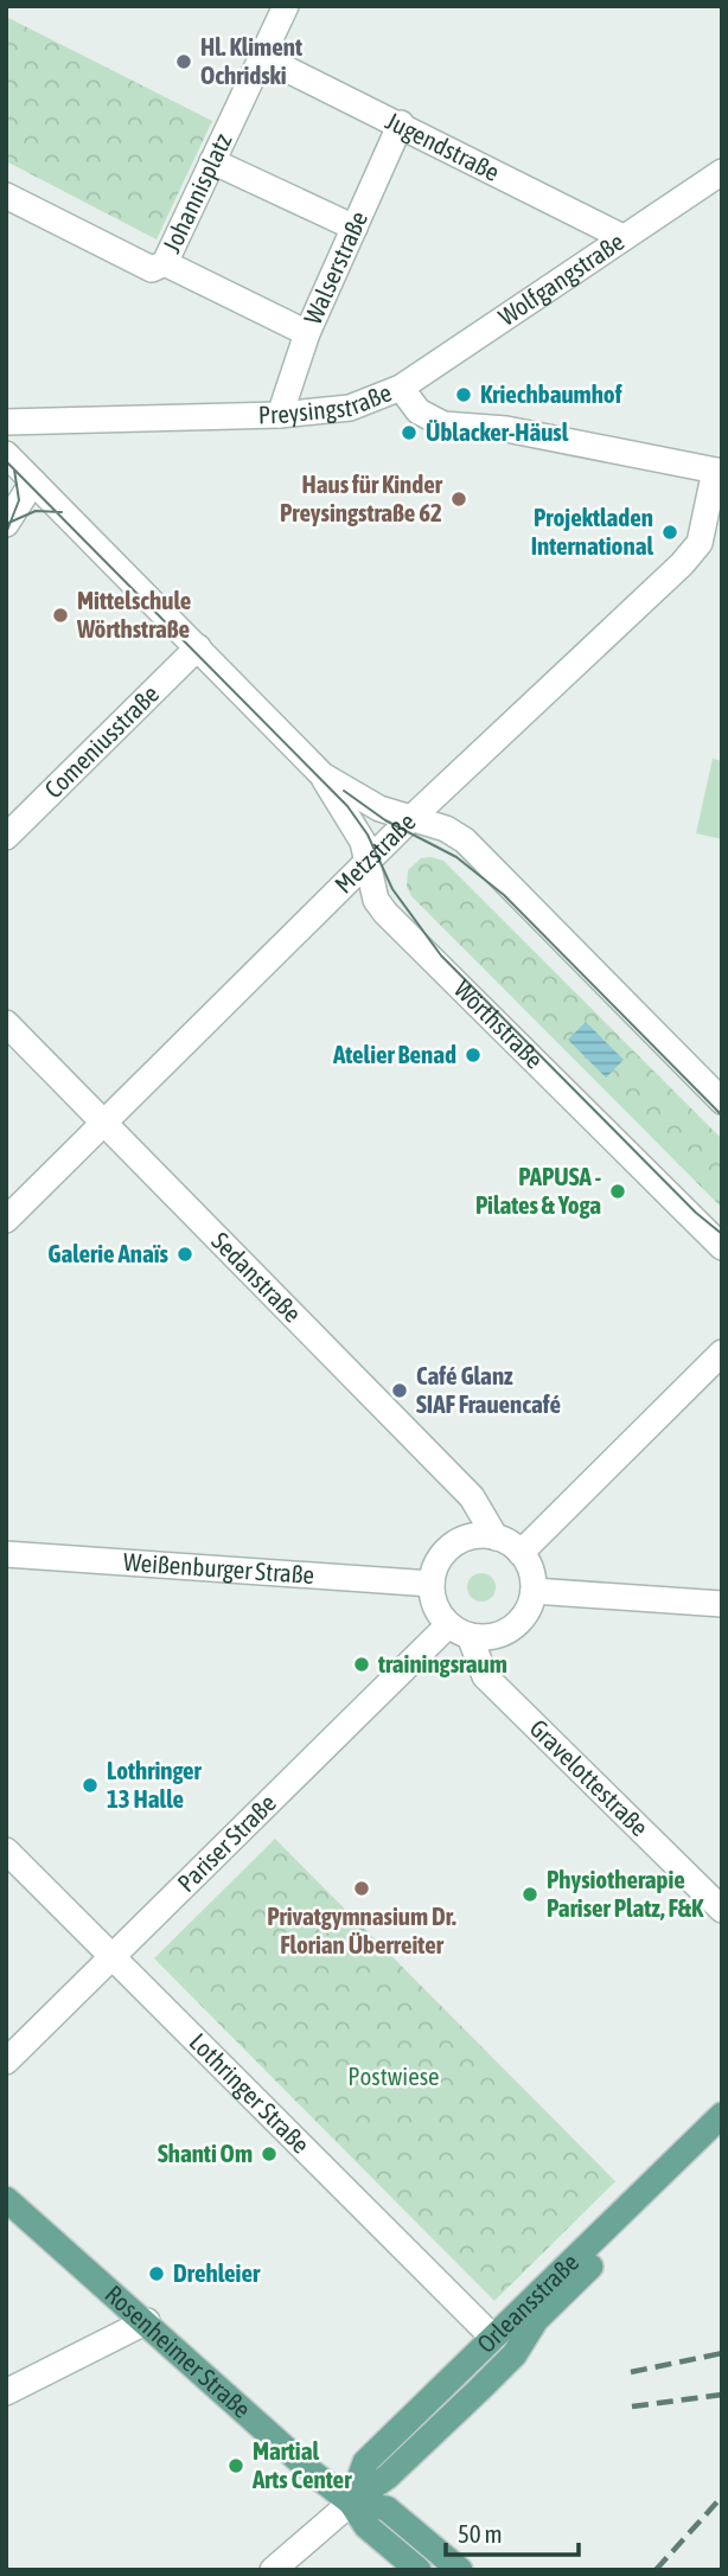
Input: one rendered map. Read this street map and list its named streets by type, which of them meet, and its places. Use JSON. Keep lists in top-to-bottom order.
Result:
{
  "streets": {
    "main road": ["Orleansstraße", "Rosenheimer Straße"],
    "street": [
      "Jugendstraße",
      "Johannisplatz",
      "Walserstraße",
      "Wolfgangstraße",
      "Preysingstraße",
      "Comeniusstraße",
      "Metzstraße",
      "Wörthstraße",
      "Sedanstraße",
      "Weißenburger Straße",
      "Gravelottestraße",
      "Pariser Straße",
      "Lothringer Straße"
    ]
  },
  "crossings": [
    ["Jugendstraße", "Johannisplatz"],
    ["Jugendstraße", "Walserstraße"],
    ["Jugendstraße", "Wolfgangstraße"],
    ["Walserstraße", "Preysingstraße"],
    ["Wolfgangstraße", "Preysingstraße"],
    ["Preysingstraße", "Metzstraße"],
    ["Comeniusstraße", "Wörthstraße"],
    ["Metzstraße", "Wörthstraße"],
    ["Metzstraße", "Sedanstraße"],
    ["Sedanstraße", "Weißenburger Straße"],
    ["Sedanstraße", "Gravelottestraße"],
    ["Sedanstraße", "Pariser Straße"],
    ["Weißenburger Straße", "Gravelottestraße"],
    ["Weißenburger Straße", "Pariser Straße"],
    ["Gravelottestraße", "Pariser Straße"],
    ["Pariser Straße", "Lothringer Straße"],
    ["Lothringer Straße", "Orleansstraße"],
    ["Orleansstraße", "Rosenheimer Straße"]
  ],
  "parks": ["Postwiese"],
  "places": [
    "Hl. Kliment Ochridski",
    "Kriechbaumhof",
    "Üblacker-Häusl",
    "Haus für Kinder Preysingstraße 62",
    "Projektladen International",
    "Mittelschule Wörthstraße",
    "Atelier Benad",
    "PAPUSA - Pilates & Yoga",
    "Galerie Anaïs",
    "Café Glanz SIAF Frauencafé",
    "trainingsraum",
    "Lothringer 13 Halle",
    "Privatgymnasium Dr. Florian Überreiter",
    "Physiotherapie Pariser Platz, F&K",
    "Shanti Om",
    "Drehleier",
    "Martial Arts Center"
  ],
  "scale_bar": "50 m"
}
